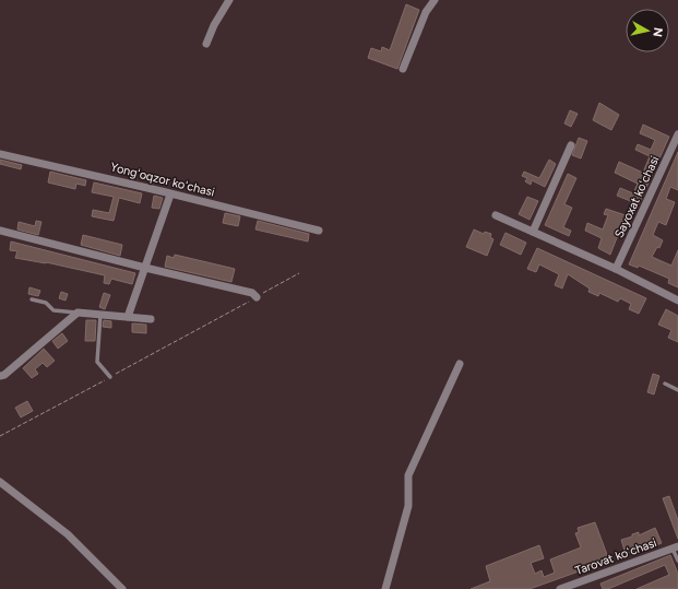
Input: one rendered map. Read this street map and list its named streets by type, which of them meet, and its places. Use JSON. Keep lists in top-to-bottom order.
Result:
{
  "streets": {
    "street": ["Yongʻoqzor koʻchasi", "Sayoxat koʻchasi", "Tarovat koʻchasi"]
  },
  "north": "right"
}
